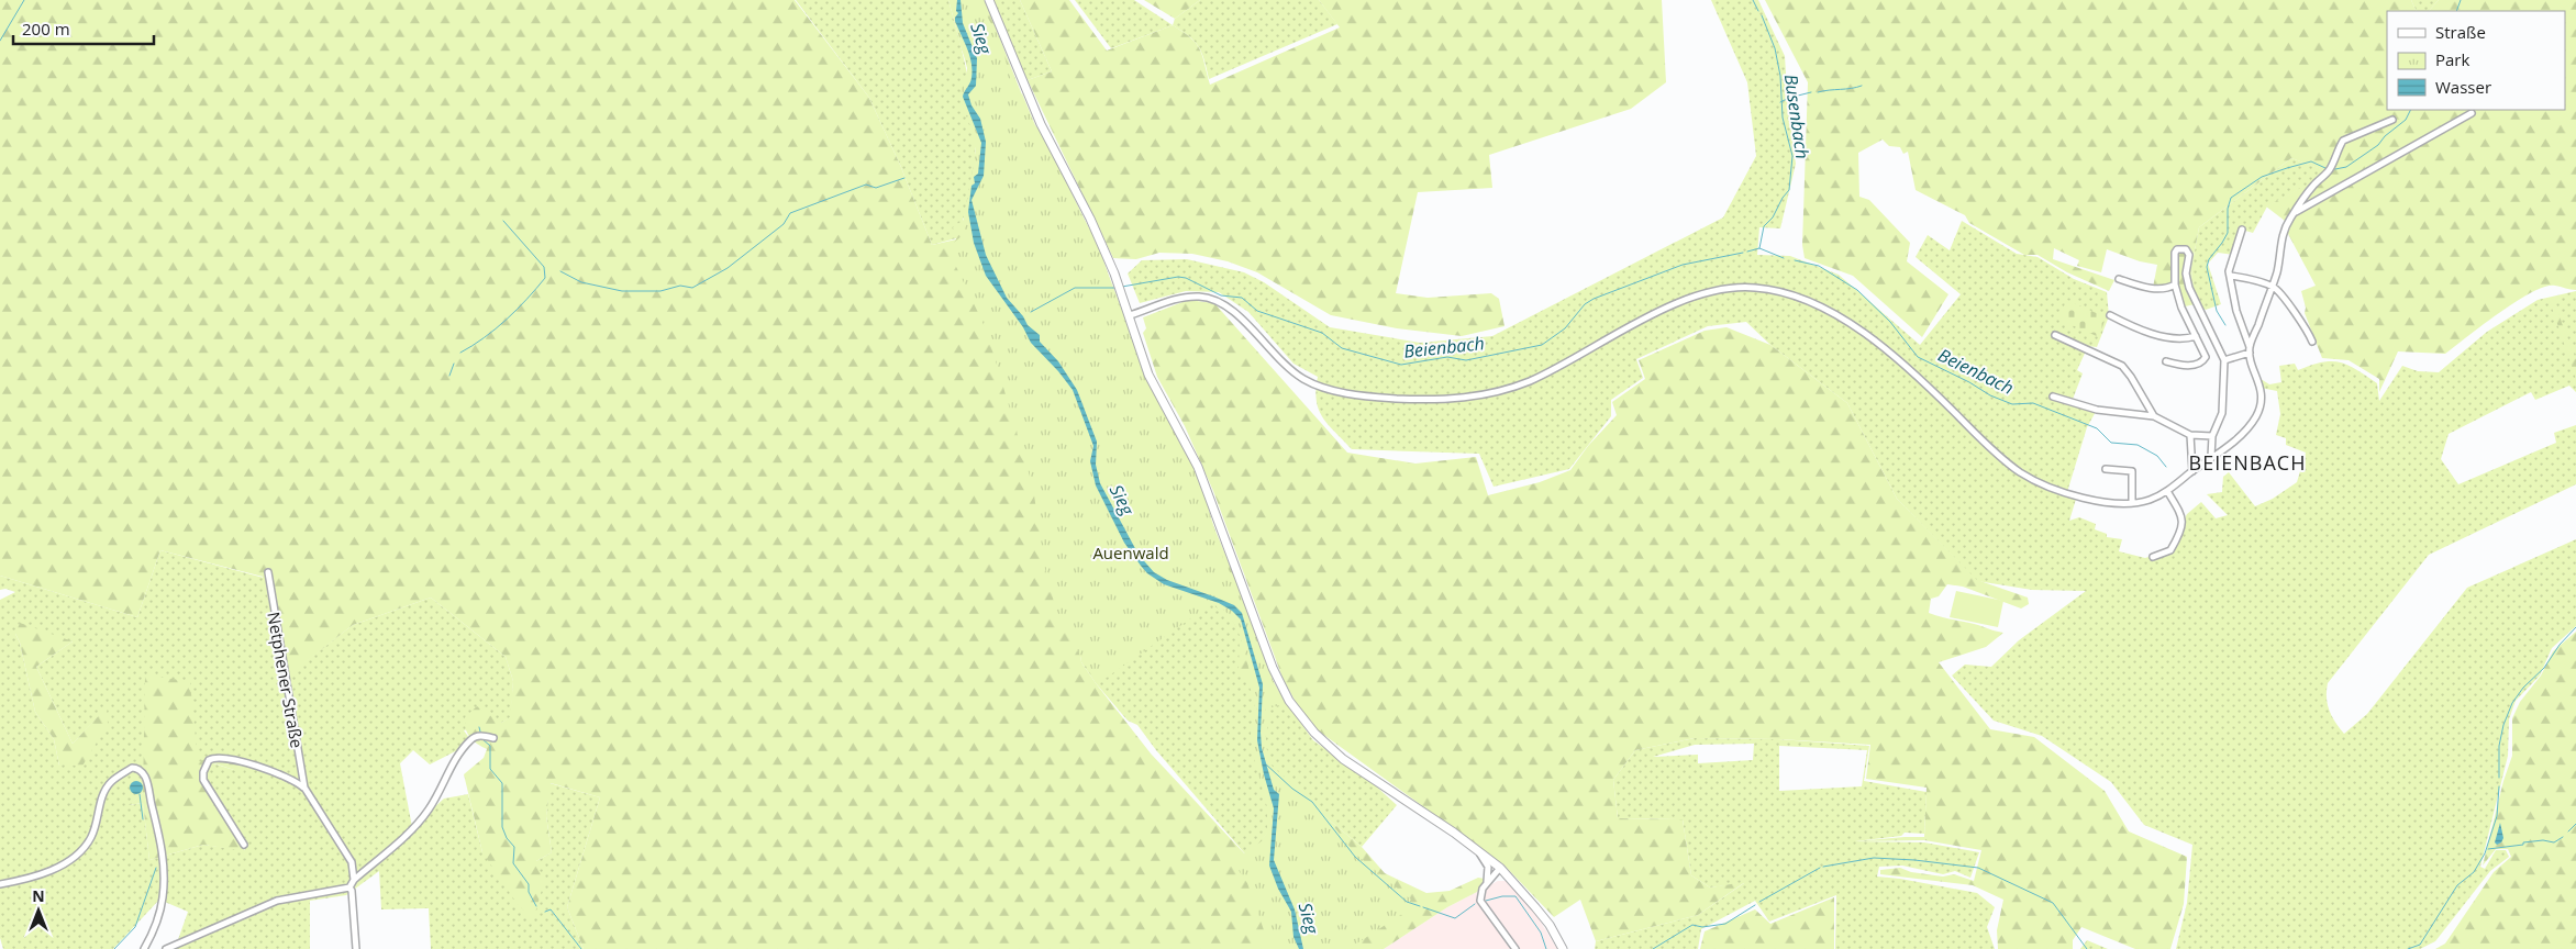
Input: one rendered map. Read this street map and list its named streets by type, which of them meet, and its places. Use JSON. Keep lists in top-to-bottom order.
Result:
{
  "streets": {
    "street": ["Netphener Straße"]
  },
  "districts": ["BEIENBACH"],
  "water": ["Sieg", "Busenbach", "Beienbach"],
  "parks": ["Auenwald"],
  "legend": ["Straße", "Park", "Wasser"],
  "scale_bar": "200 m",
  "north": "top"
}
